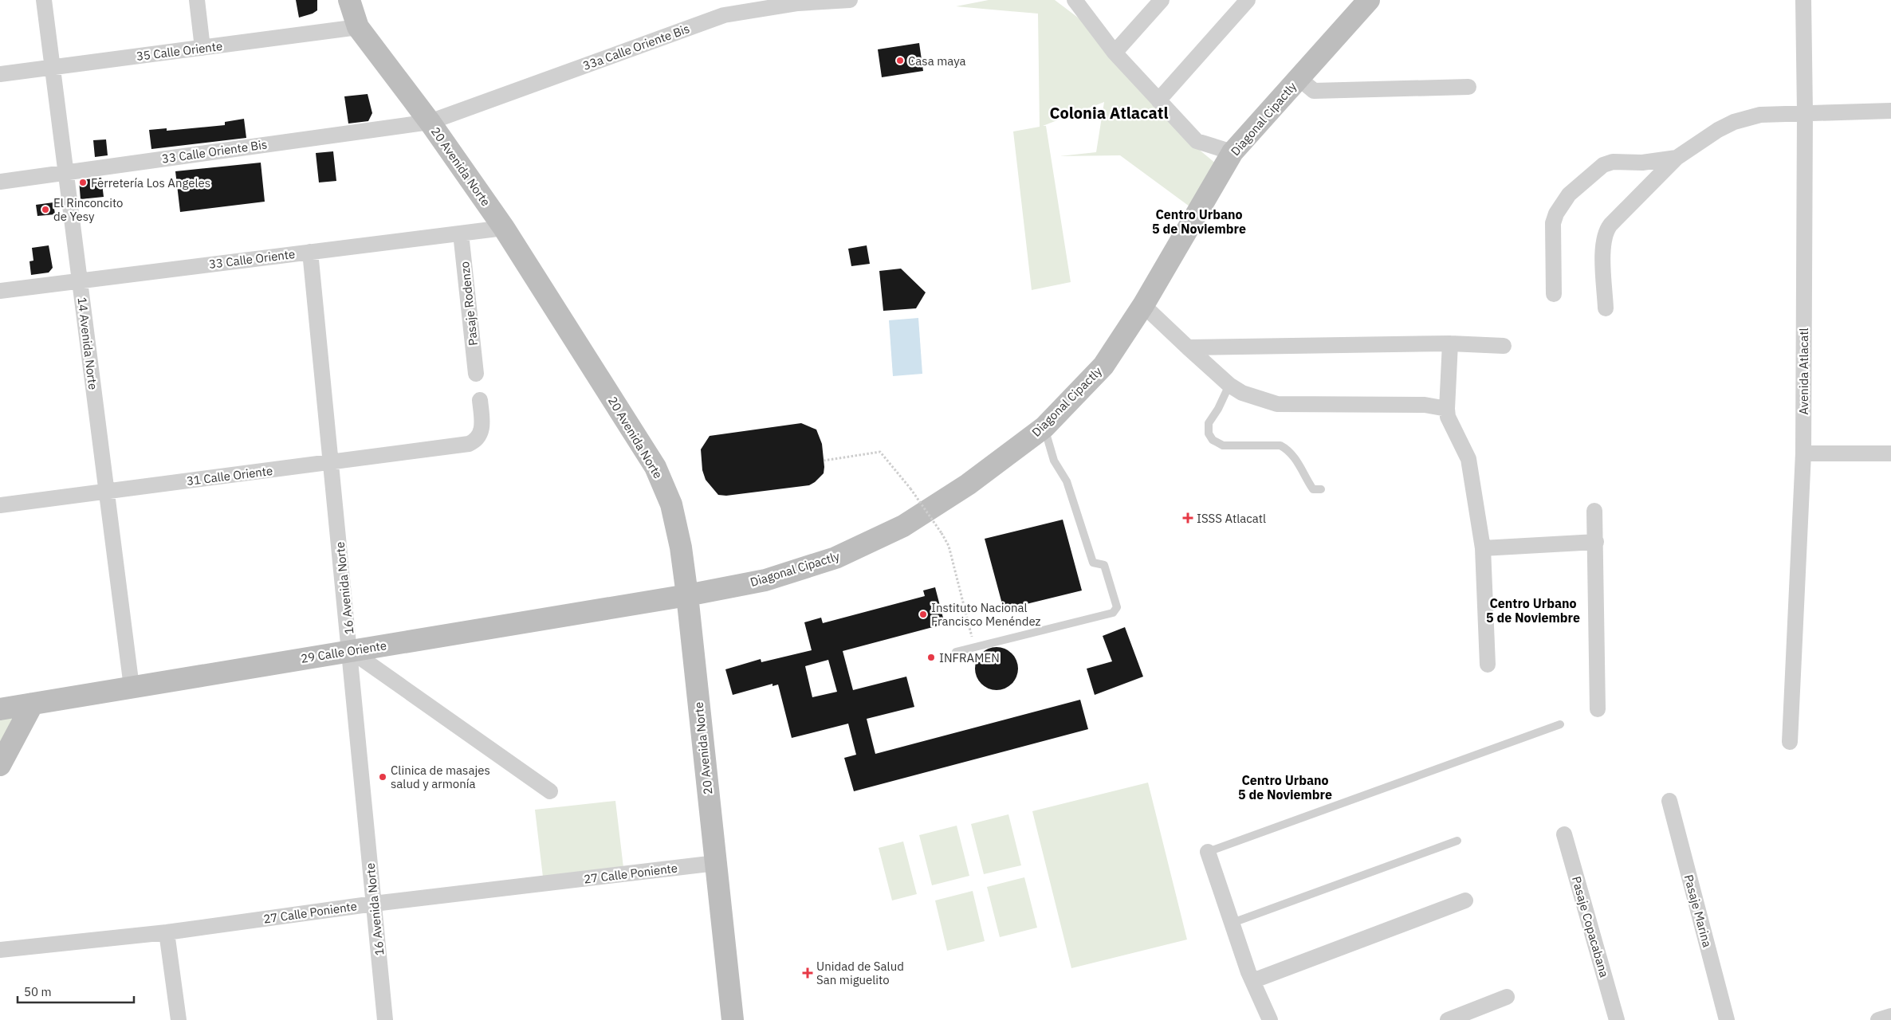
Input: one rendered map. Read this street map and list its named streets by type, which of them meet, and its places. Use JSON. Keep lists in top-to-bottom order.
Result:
{
  "streets": {
    "street": [
      "33a Calle Oriente Bis",
      "35 Calle Oriente",
      "Diagonal Cipactly",
      "33 Calle Oriente Bis",
      "20 Avenida Norte",
      "33 Calle Oriente",
      "Pasaje Rodenzo",
      "14 Avenida Norte",
      "Avenida Atlacatl",
      "31 Calle Oriente",
      "16 Avenida Norte",
      "29 Calle Oriente",
      "27 Calle Poniente",
      "Pasaje Marina",
      "Pasaje Copacabana"
    ]
  },
  "crossings": [
    ["33a Calle Oriente Bis", "33 Calle Oriente Bis"],
    ["33a Calle Oriente Bis", "20 Avenida Norte"],
    ["35 Calle Oriente", "20 Avenida Norte"],
    ["35 Calle Oriente", "14 Avenida Norte"],
    ["Diagonal Cipactly", "20 Avenida Norte"],
    ["Diagonal Cipactly", "29 Calle Oriente"],
    ["33 Calle Oriente Bis", "20 Avenida Norte"],
    ["33 Calle Oriente Bis", "14 Avenida Norte"],
    ["20 Avenida Norte", "33 Calle Oriente"],
    ["20 Avenida Norte", "29 Calle Oriente"],
    ["20 Avenida Norte", "27 Calle Poniente"],
    ["33 Calle Oriente", "Pasaje Rodenzo"],
    ["33 Calle Oriente", "14 Avenida Norte"],
    ["33 Calle Oriente", "16 Avenida Norte"],
    ["14 Avenida Norte", "31 Calle Oriente"],
    ["14 Avenida Norte", "29 Calle Oriente"],
    ["31 Calle Oriente", "16 Avenida Norte"],
    ["16 Avenida Norte", "29 Calle Oriente"],
    ["16 Avenida Norte", "27 Calle Poniente"]
  ],
  "districts": [
    "Colonia Atlacatl",
    "Centro Urbano 5 de Noviembre",
    "Centro Urbano 5 de Noviembre",
    "Centro Urbano 5 de Noviembre"
  ],
  "places": {
    "other": [
      "Casa maya",
      "Ferretería Los Angeles",
      "El Rinconcito de Yesy",
      "Instituto Nacional Francisco Menéndez",
      "INFRAMEN",
      "Clinica de masajes salud y armonía"
    ],
    "health": ["ISSS Atlacatl", "Unidad de Salud San miguelito"]
  },
  "scale_bar": "50 m"
}
